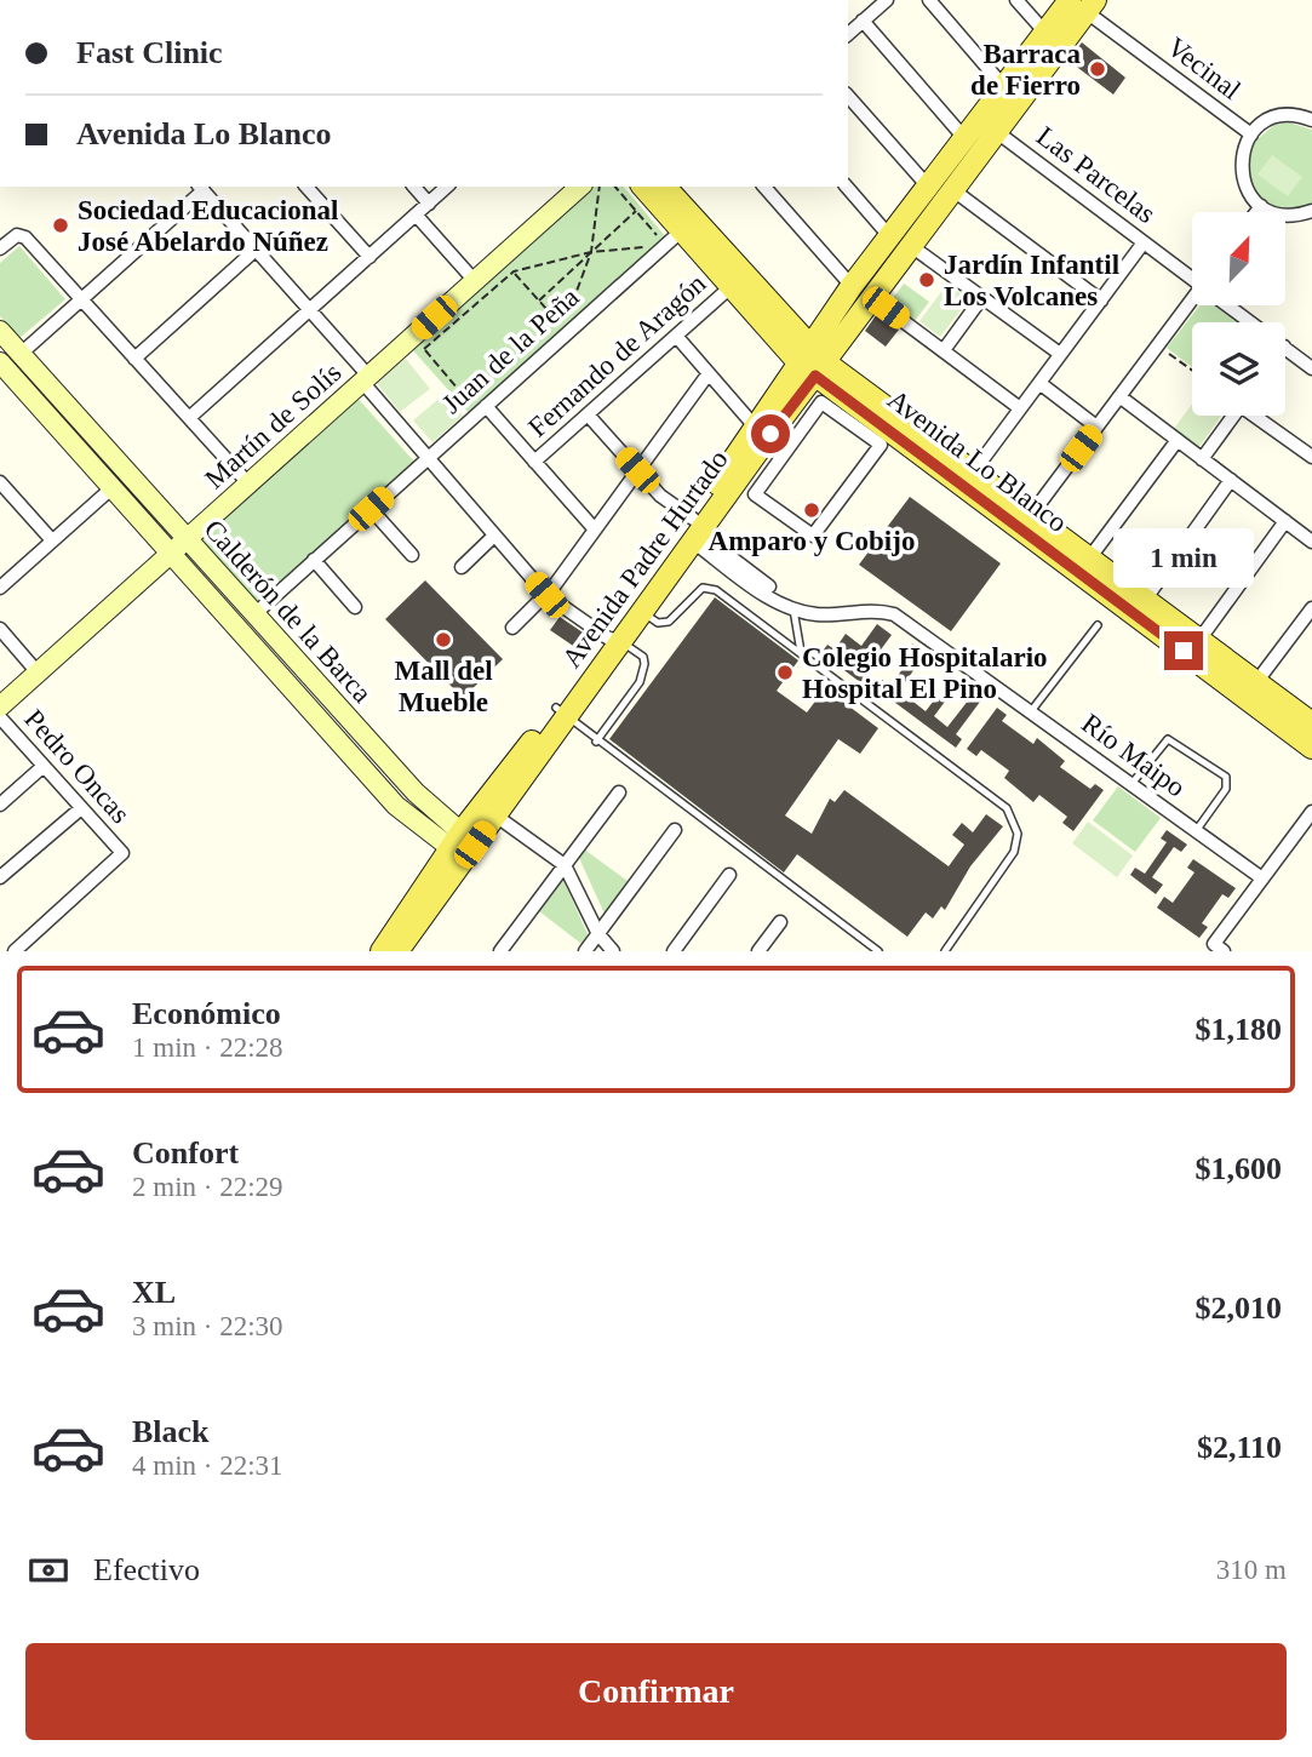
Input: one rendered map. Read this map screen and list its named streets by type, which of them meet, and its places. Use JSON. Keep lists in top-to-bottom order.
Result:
{
  "streets": {
    "main road": ["Avenida Lo Blanco", "Avenida Padre Hurtado"],
    "street": [
      "Vecinal",
      "Las Parcelas",
      "Juan de la Peña",
      "Fernando de Aragón",
      "Martín de Solís",
      "Calderón de la Barca",
      "Río Maipo",
      "Pedro Oncas"
    ]
  },
  "crossings": [
    ["Vecinal", "Avenida Padre Hurtado"],
    ["Las Parcelas", "Avenida Padre Hurtado"],
    ["Juan de la Peña", "Avenida Lo Blanco"],
    ["Juan de la Peña", "Calderón de la Barca"],
    ["Fernando de Aragón", "Avenida Lo Blanco"],
    ["Fernando de Aragón", "Río Maipo"],
    ["Martín de Solís", "Calderón de la Barca"],
    ["Avenida Lo Blanco", "Avenida Padre Hurtado"],
    ["Avenida Padre Hurtado", "Calderón de la Barca"],
    ["Avenida Padre Hurtado", "Río Maipo"]
  ],
  "places": [
    "Barraca de Fierro",
    "Sociedad Educacional José Abelardo Núñez",
    "Jardín Infantil Los Volcanes",
    "Amparo y Cobijo",
    "Mall del Mueble",
    "Colegio Hospitalario Hospital El Pino"
  ],
  "north": "top right",
  "page": {
    "banner": ["Fast Clinic", "Avenida Lo Blanco"],
    "bubble": "1 min",
    "list": [
      {
        "name": "Económico",
        "note": "1 min · 22:28",
        "value": "$1,180"
      },
      {
        "name": "Confort",
        "note": "2 min · 22:29",
        "value": "$1,600"
      },
      {
        "name": "XL",
        "note": "3 min · 22:30",
        "value": "$2,010"
      },
      {
        "name": "Black",
        "note": "4 min · 22:31",
        "value": "$2,110"
      }
    ],
    "pay": ["Efectivo", "310 m"],
    "buttons": "Confirmar"
  }
}
